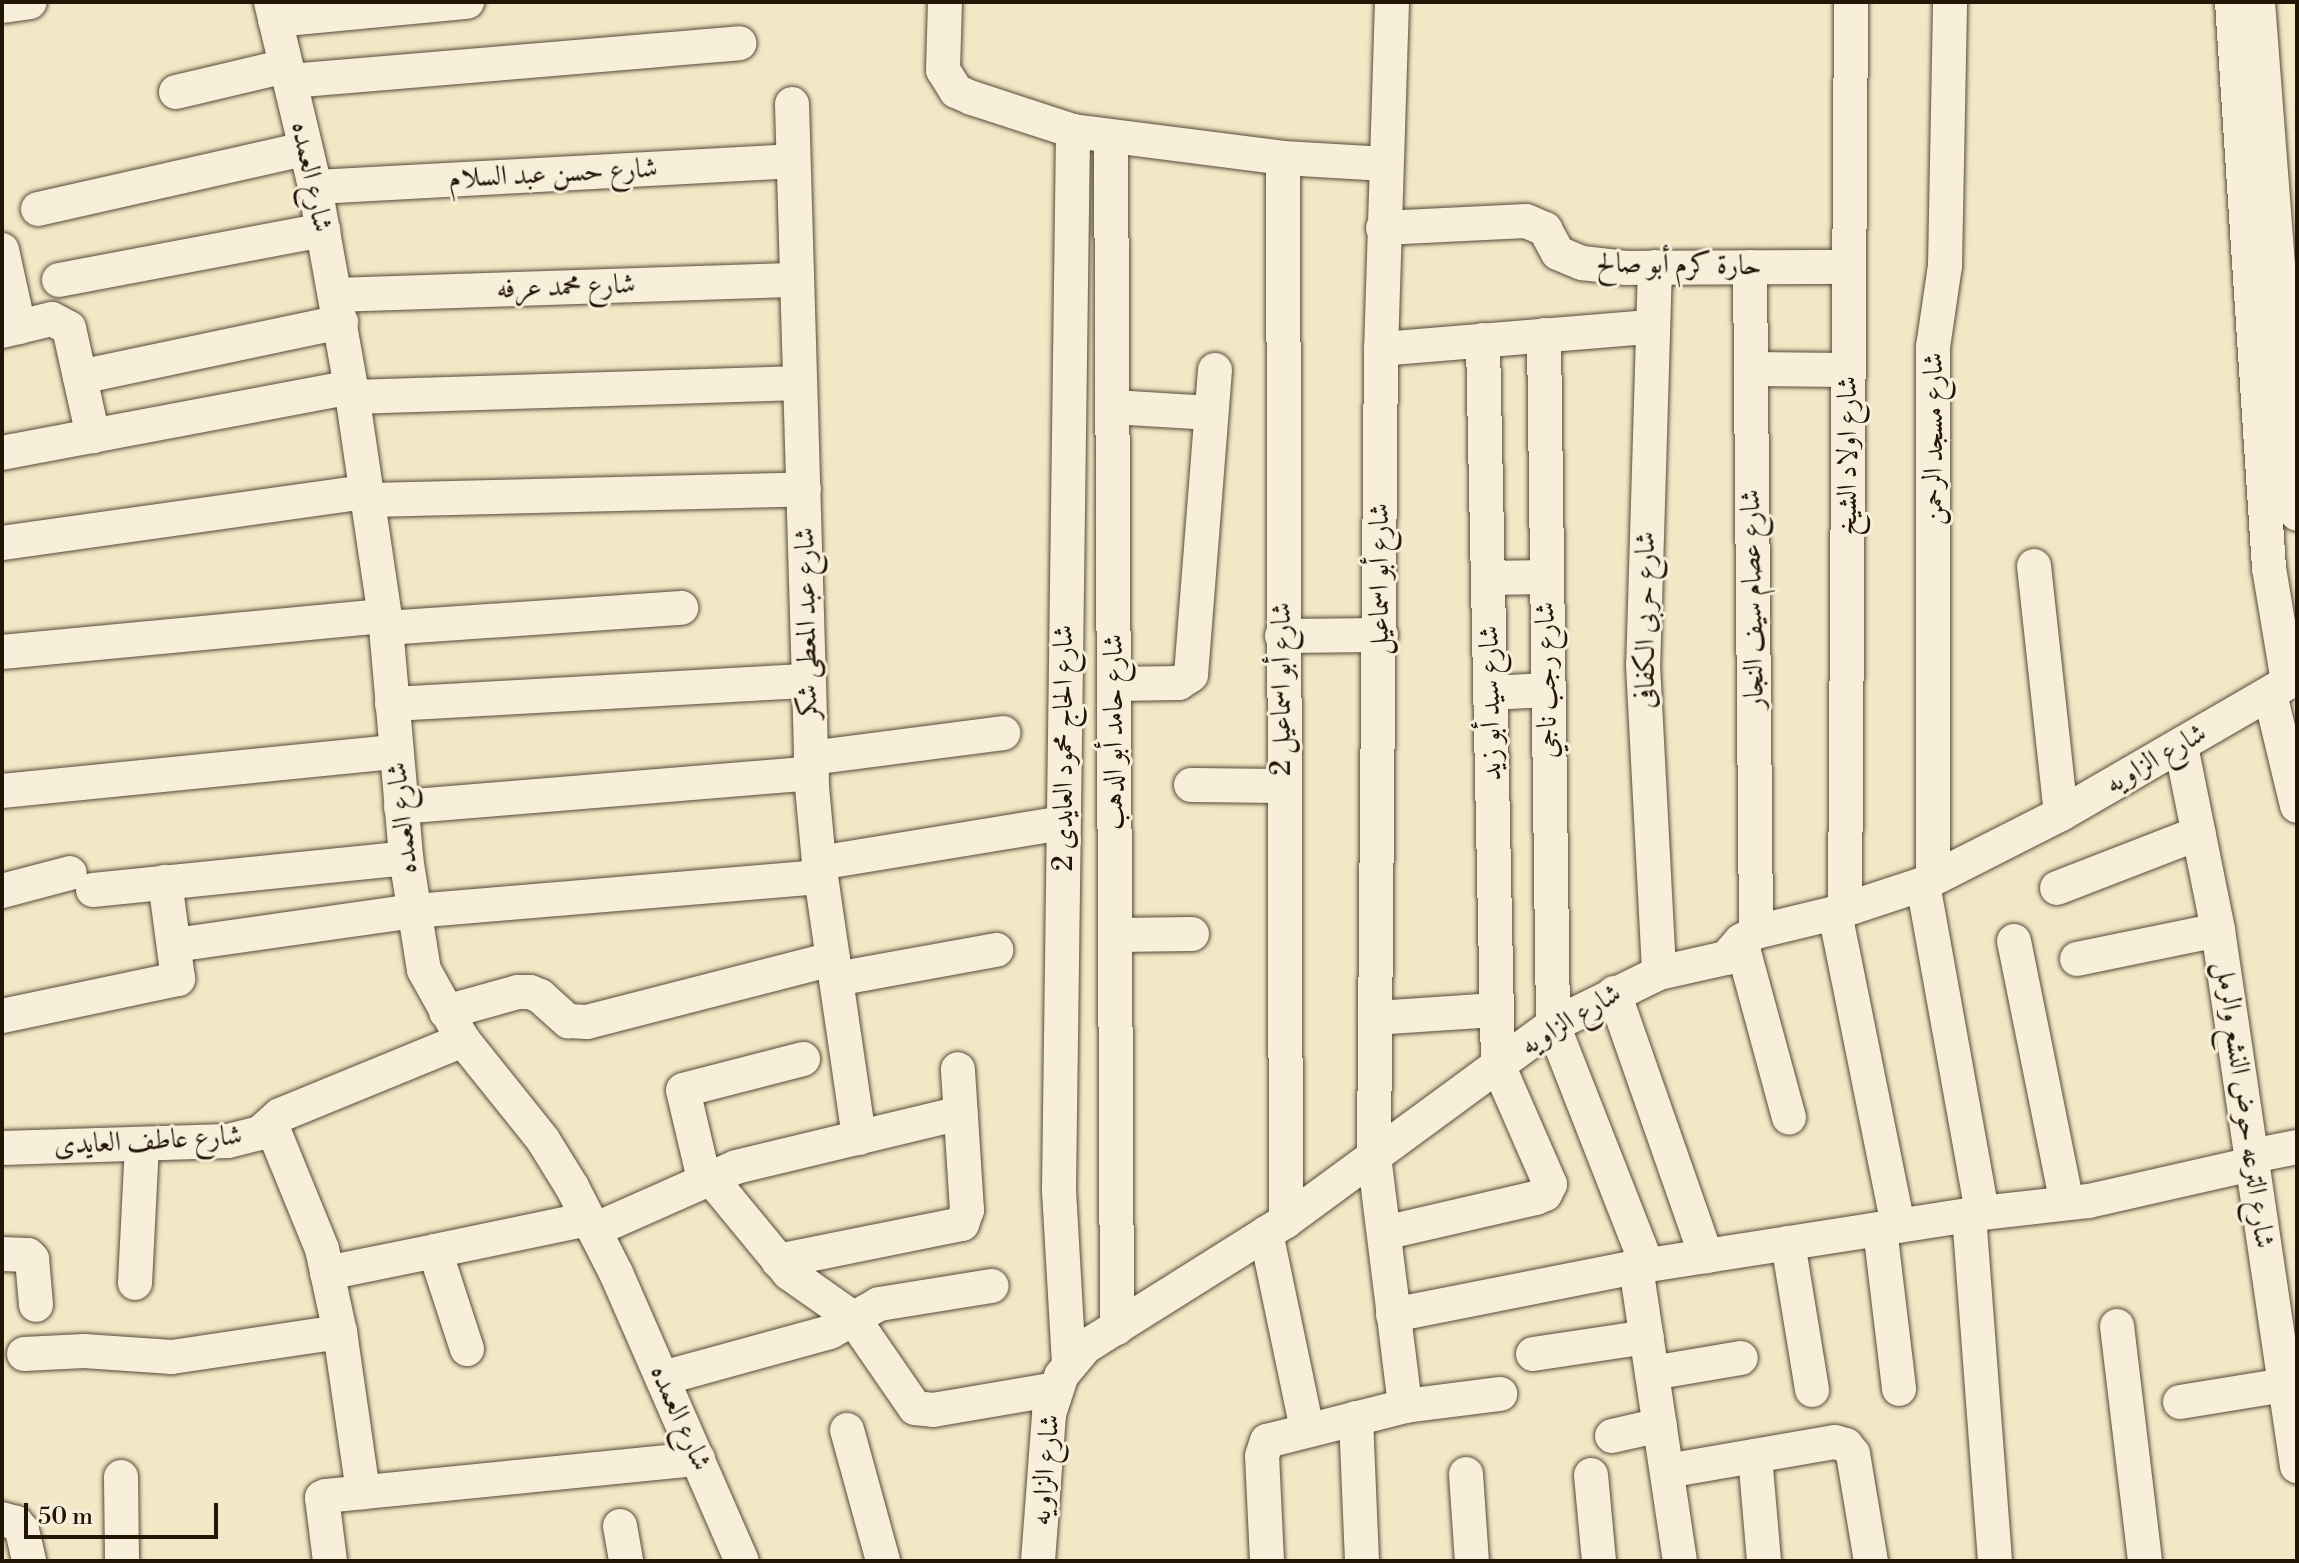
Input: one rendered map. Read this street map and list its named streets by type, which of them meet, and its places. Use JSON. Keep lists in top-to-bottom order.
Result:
{
  "streets": {
    "street": [
      "شارع حسن عبد السلام",
      "شارع العمده",
      "حارة كرم أبو صالح",
      "شارع محمد عرفه",
      "شارع مسجد الرحمن",
      "شارع اولاد الشيخ",
      "شارع أبو اسماعيل",
      "شارع عصام سيف النجار",
      "شارع حربى الكفافى",
      "شارع عبد المعطى شكر",
      "شارع رجب ناجي",
      "شارع أبو اسماعيل 2",
      "شارع سيد أبو زيد",
      "شارع حامد أبو الدهب",
      "شارع الحاج محمود العايدى 2",
      "شارع الزاويه",
      "شارع الترعه حوض النشع والرمل",
      "شارع عاطف العايدى"
    ]
  },
  "crossings": [
    ["شارع حسن عبد السلام", "شارع العمده"],
    ["شارع حسن عبد السلام", "شارع عبد المعطى شكر"],
    ["شارع العمده", "شارع محمد عرفه"],
    ["شارع العمده", "شارع عاطف العايدى"],
    ["حارة كرم أبو صالح", "شارع اولاد الشيخ"],
    ["حارة كرم أبو صالح", "شارع أبو اسماعيل"],
    ["حارة كرم أبو صالح", "شارع عصام سيف النجار"],
    ["حارة كرم أبو صالح", "شارع حربى الكفافى"],
    ["شارع محمد عرفه", "شارع عبد المعطى شكر"],
    ["شارع مسجد الرحمن", "شارع الزاويه"],
    ["شارع اولاد الشيخ", "شارع الزاويه"],
    ["شارع أبو اسماعيل", "شارع الزاويه"],
    ["شارع عصام سيف النجار", "شارع الزاويه"],
    ["شارع حربى الكفافى", "شارع الزاويه"],
    ["شارع عبد المعطى شكر", "شارع عاطف العايدى"],
    ["شارع رجب ناجي", "شارع الزاويه"],
    ["شارع أبو اسماعيل 2", "شارع الزاويه"],
    ["شارع سيد أبو زيد", "شارع الزاويه"],
    ["شارع حامد أبو الدهب", "شارع الزاويه"],
    ["شارع الحاج محمود العايدى 2", "شارع الزاويه"],
    ["شارع الزاويه", "شارع الترعه حوض النشع والرمل"]
  ],
  "scale_bar": "50 m"
}
